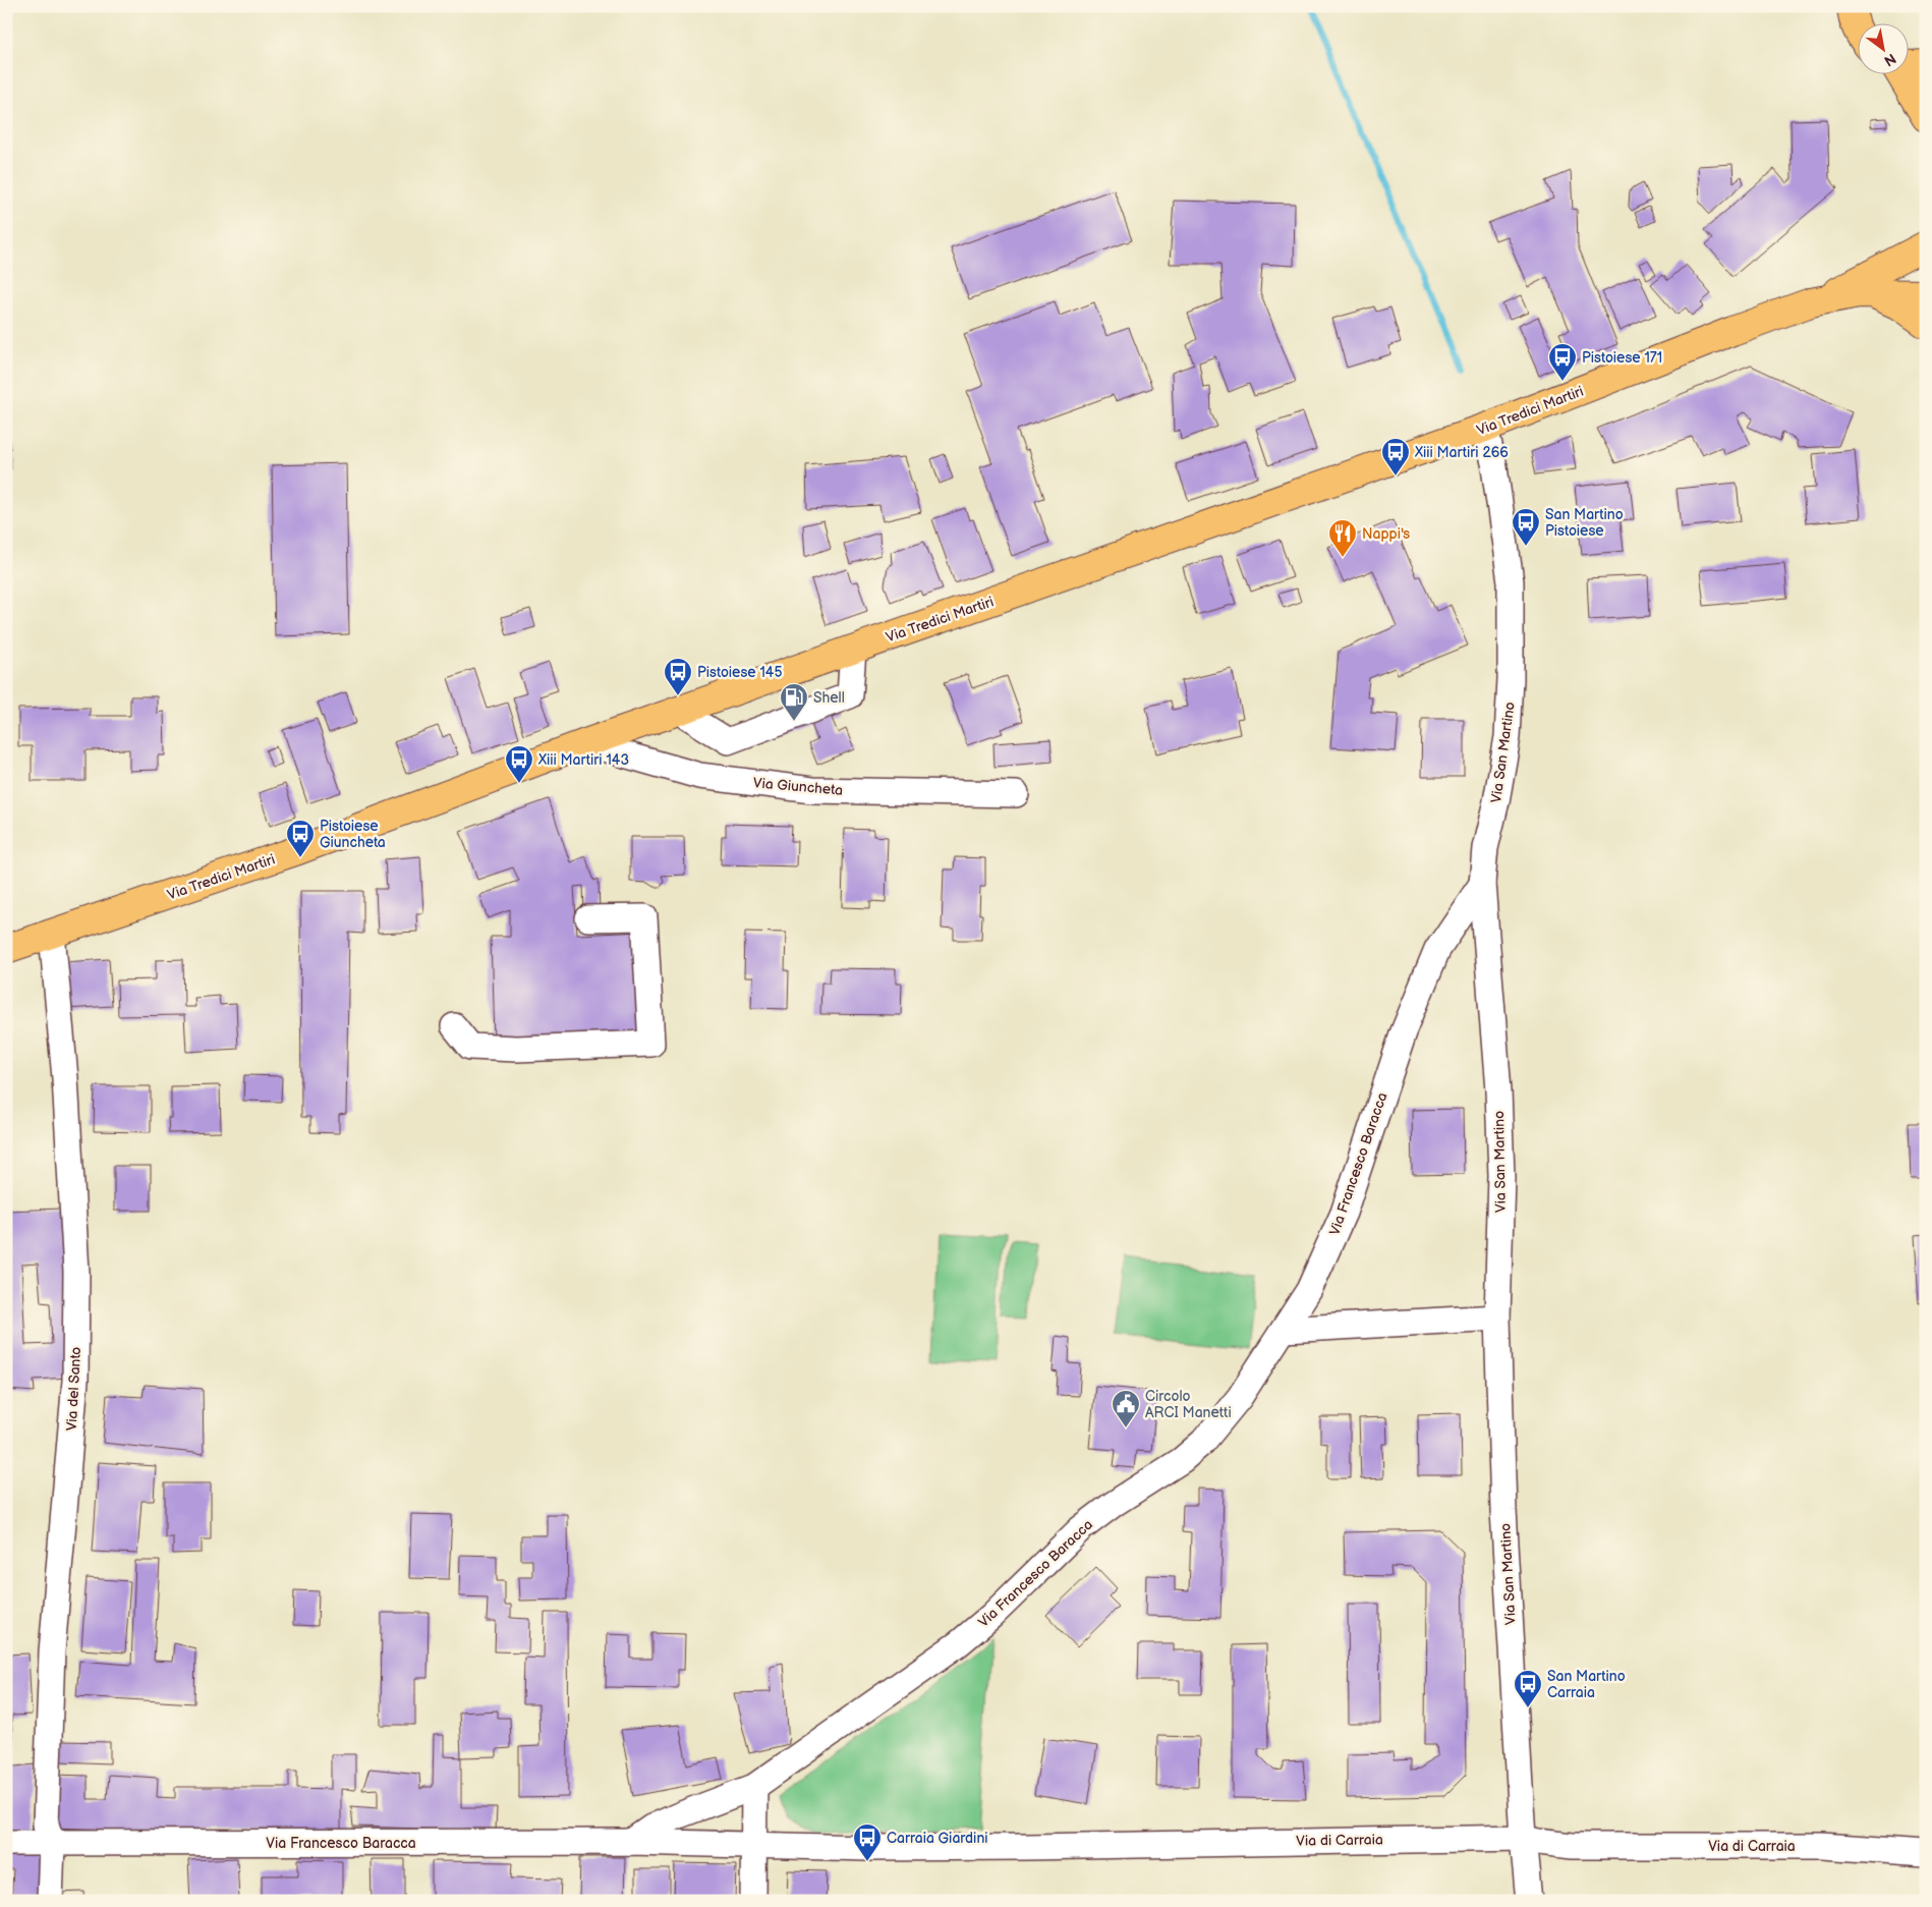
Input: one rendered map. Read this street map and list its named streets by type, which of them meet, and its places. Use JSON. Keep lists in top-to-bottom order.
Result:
{
  "streets": {
    "main road": ["Via Tredici Martiri"],
    "street": [
      "Via San Martino",
      "Via Giuncheta",
      "Via Francesco Baracca",
      "Via del Santo",
      "Via di Carraia"
    ]
  },
  "crossings": [
    ["Via Tredici Martiri", "Via San Martino"],
    ["Via Tredici Martiri", "Via Giuncheta"],
    ["Via Tredici Martiri", "Via del Santo"],
    ["Via San Martino", "Via Francesco Baracca"],
    ["Via San Martino", "Via di Carraia"],
    ["Via Francesco Baracca", "Via del Santo"],
    ["Via Francesco Baracca", "Via di Carraia"]
  ],
  "places": {
    "bus stop": [
      "Pistoiese 171",
      "Xiii Martiri 266",
      "San Martino Pistoiese",
      "Pistoiese 145",
      "Xiii Martiri 143",
      "Pistoiese Giuncheta",
      "San Martino Carraia",
      "Carraia Giardini"
    ],
    "restaurant": ["Nappi's"],
    "fuel station": ["Shell"],
    "public building": ["Circolo ARCI Manetti"]
  },
  "north": "bottom right"
}
